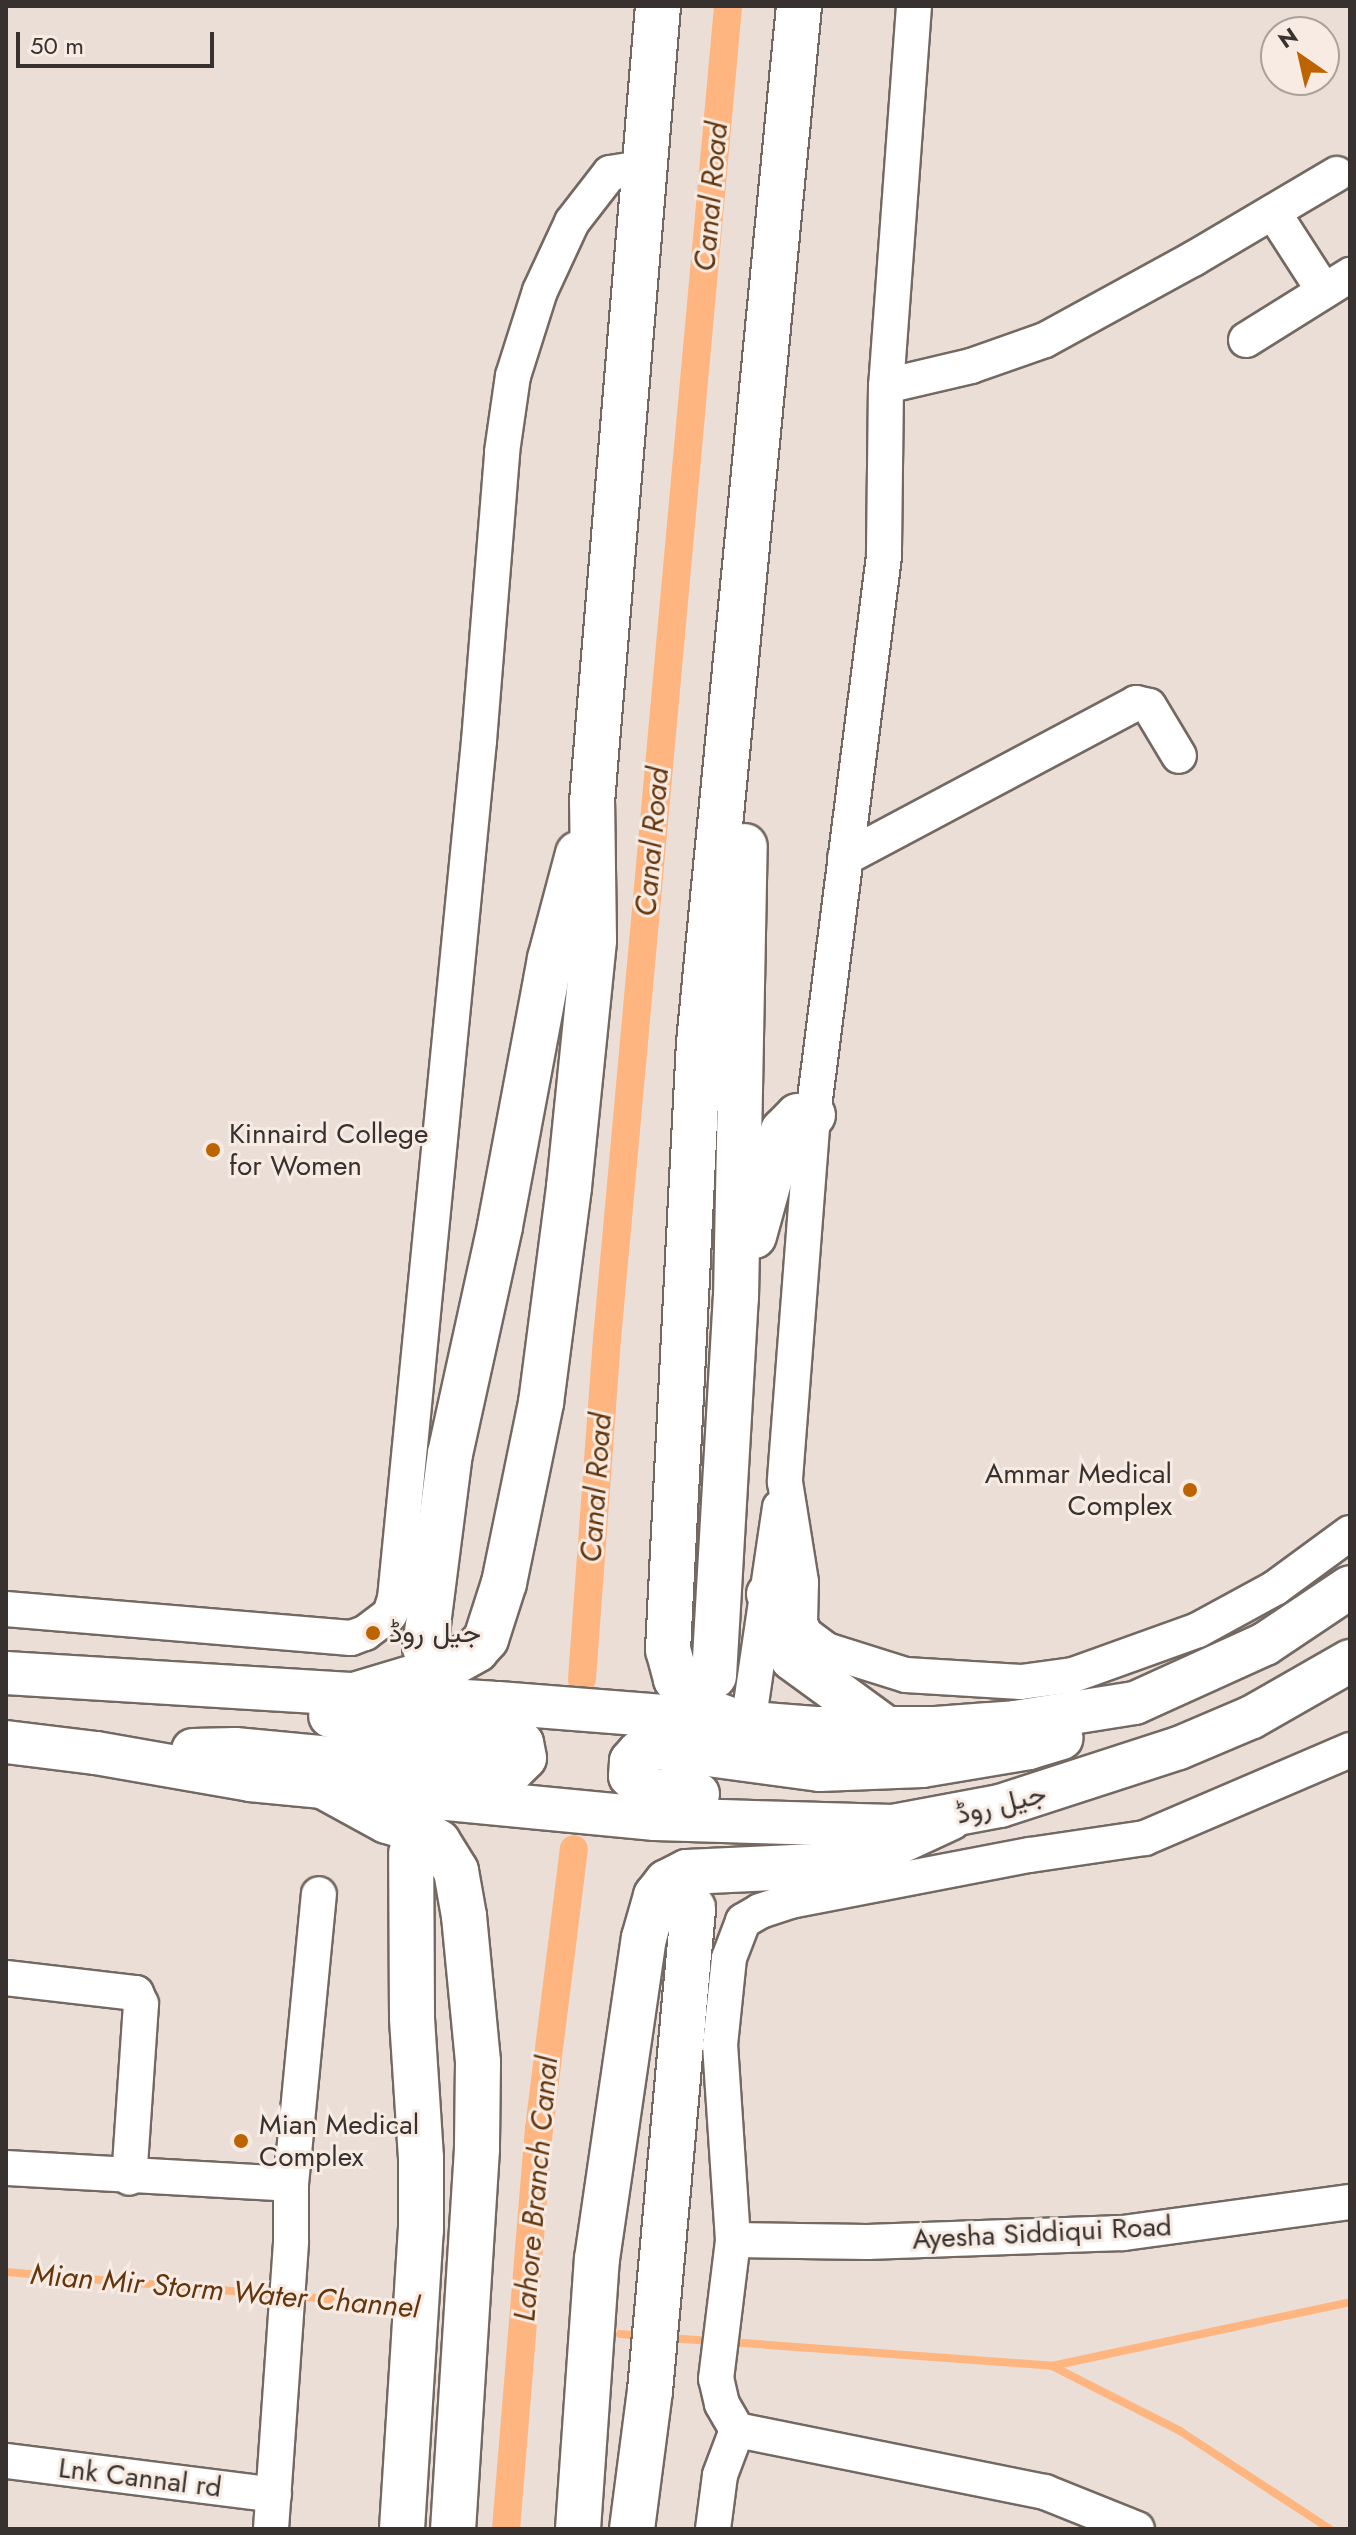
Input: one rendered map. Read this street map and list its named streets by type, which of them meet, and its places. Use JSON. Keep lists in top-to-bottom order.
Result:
{
  "streets": {
    "main road": ["جیل روڈ"],
    "street": ["Ayesha Siddiqui Road", "Lnk Cannal rd"]
  },
  "water": ["Canal Road", "Lahore Branch Canal", "Mian Mir Storm Water Channel"],
  "places": [
    "Kinnaird College for Women",
    "Ammar Medical Complex",
    "جیل روڈ",
    "Mian Medical Complex"
  ],
  "scale_bar": "50 m",
  "north": "top left"
}
